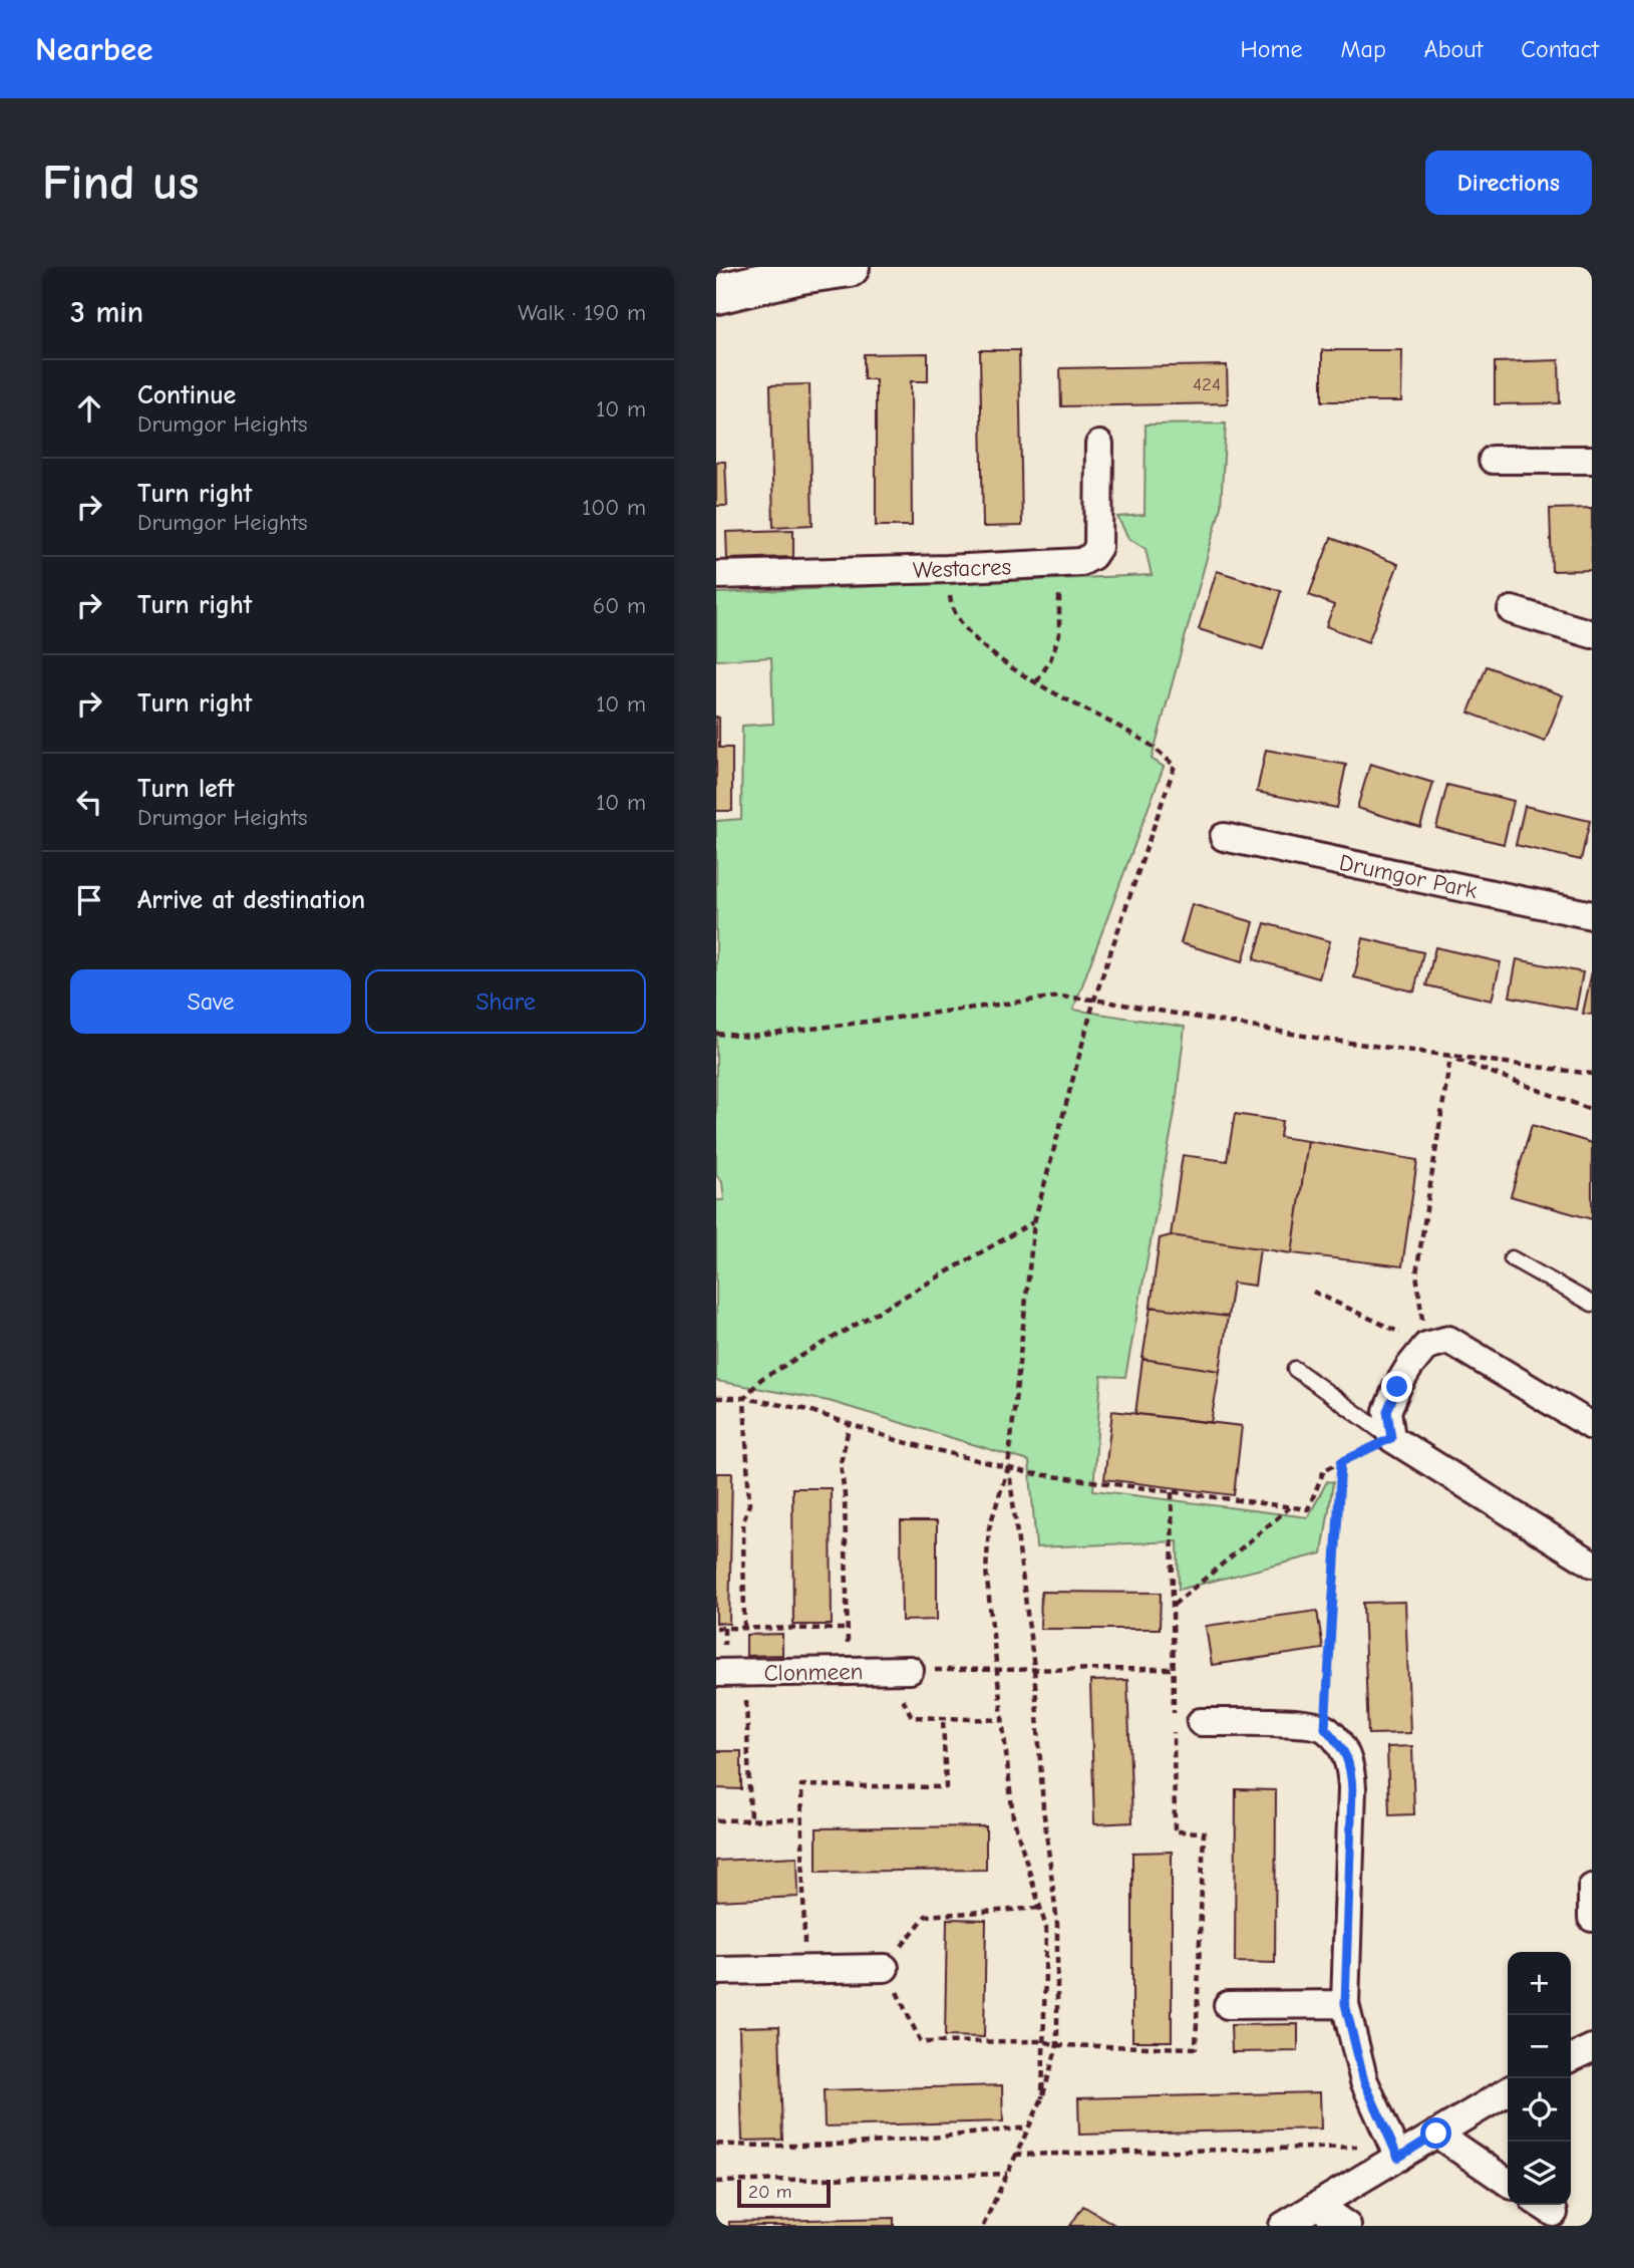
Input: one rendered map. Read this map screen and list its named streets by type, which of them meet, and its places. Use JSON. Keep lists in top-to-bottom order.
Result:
{
  "streets": {
    "street": ["Westacres", "Drumgor Park", "Clonmeen"]
  },
  "house_numbers": ["424"],
  "scale_bar": "20 m",
  "page": {
    "header": "Nearbee",
    "nav": [
      "Home",
      "Map",
      "About",
      "Contact"
    ],
    "buttons": [
      "Directions",
      ["Save", "Share"]
    ],
    "title": "Find us",
    "heading": ["3 min", "Walk · 190 m"],
    "list": [
      ["Continue", "Drumgor Heights", "10 m"],
      ["Turn right", "Drumgor Heights", "100 m"],
      ["Turn right", "60 m"],
      ["Turn right", "10 m"],
      ["Turn left", "Drumgor Heights", "10 m"],
      "Arrive at destination"
    ],
    "map_buttons": ["+", "−"],
    "scale": "20 m"
  }
}
